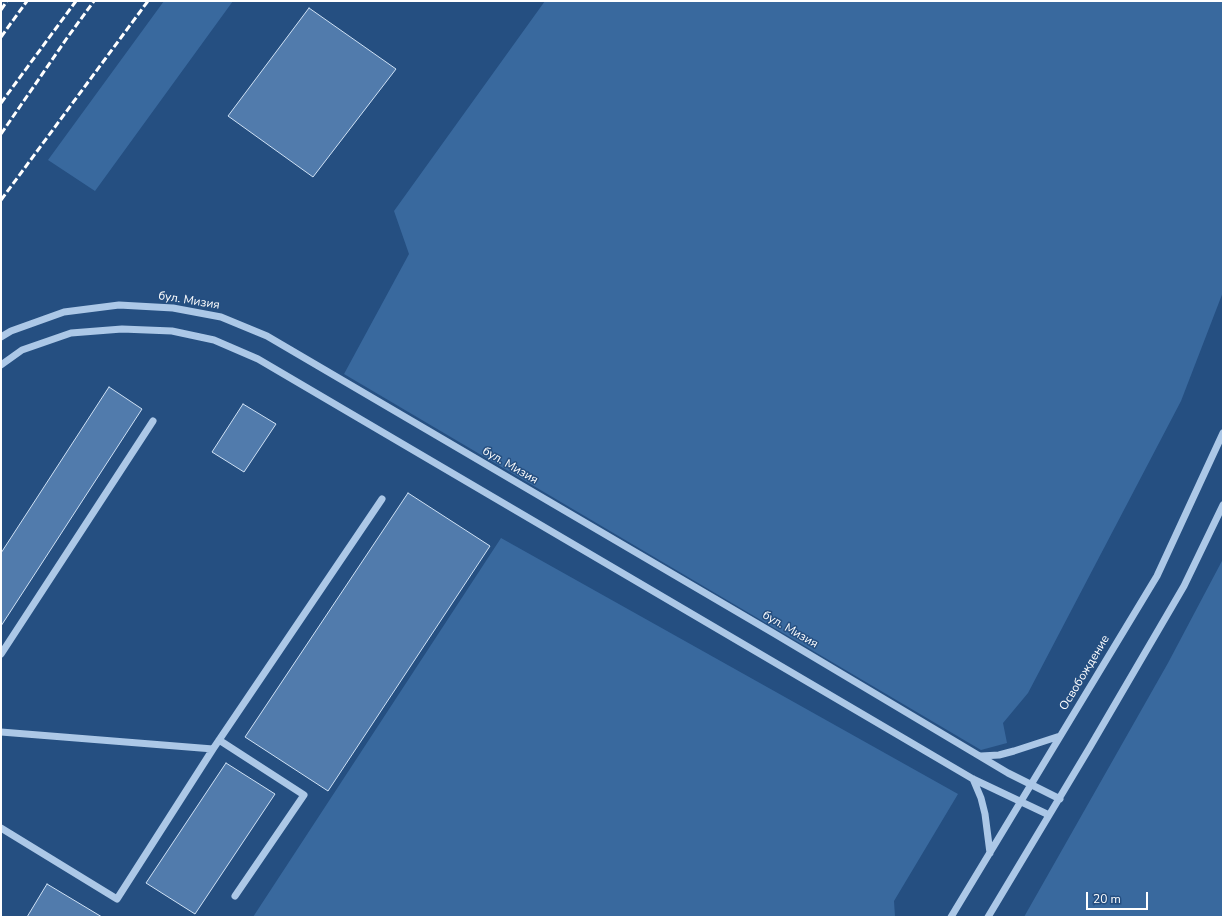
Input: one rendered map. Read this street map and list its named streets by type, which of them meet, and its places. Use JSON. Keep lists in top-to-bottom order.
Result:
{
  "streets": {
    "street": ["бул. Мизия", "Освобождение"]
  },
  "crossings": [
    ["бул. Мизия", "Освобождение"]
  ],
  "scale_bar": "20 m"
}
